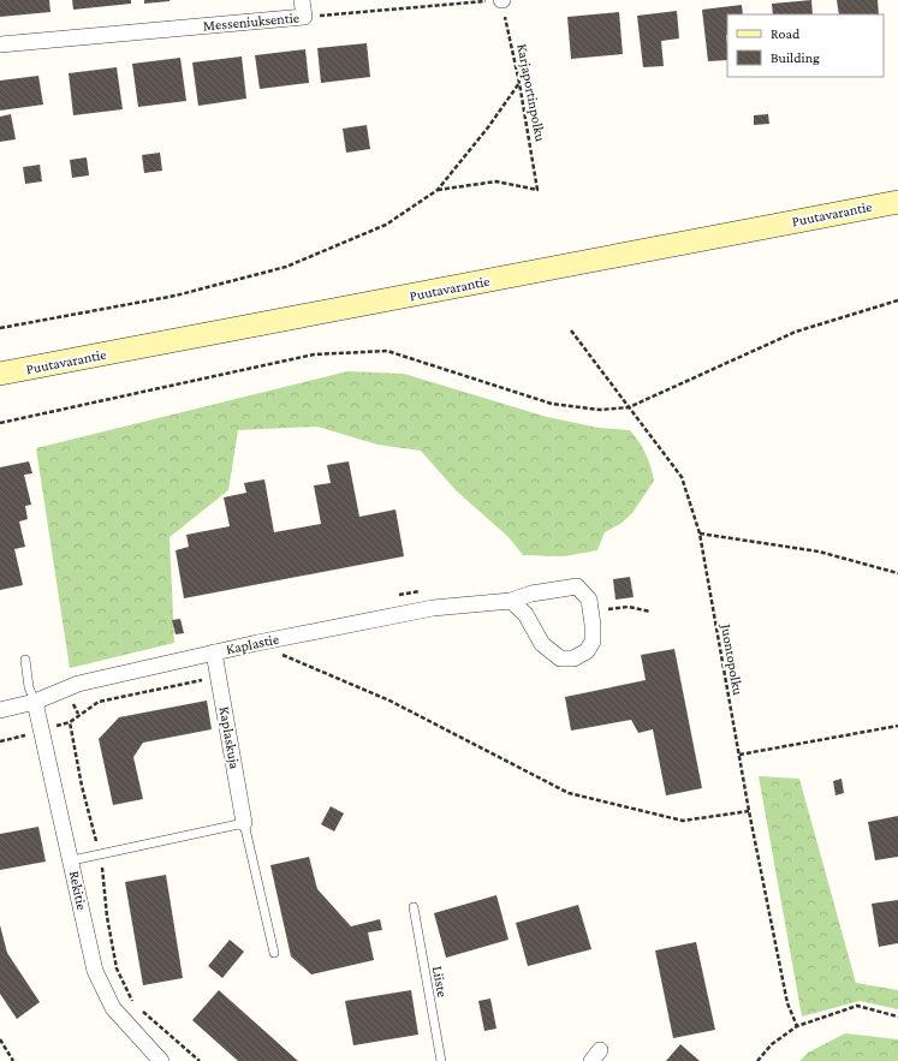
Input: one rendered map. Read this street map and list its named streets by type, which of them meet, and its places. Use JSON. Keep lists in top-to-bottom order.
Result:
{
  "streets": {
    "main road": ["Puutavarantie"],
    "street": [
      "Messeniuksentie",
      "Kaplastie",
      "Kaplaskuja",
      "Rekitie"
    ],
    "lane": ["Liiste"],
    "path": ["Karjaportinpolku", "Juontopolku"]
  },
  "crossings": [
    ["Messeniuksentie", "Karjaportinpolku"],
    ["Kaplastie", "Kaplaskuja"],
    ["Kaplastie", "Rekitie"]
  ],
  "legend": ["Road", "Building"]
}
